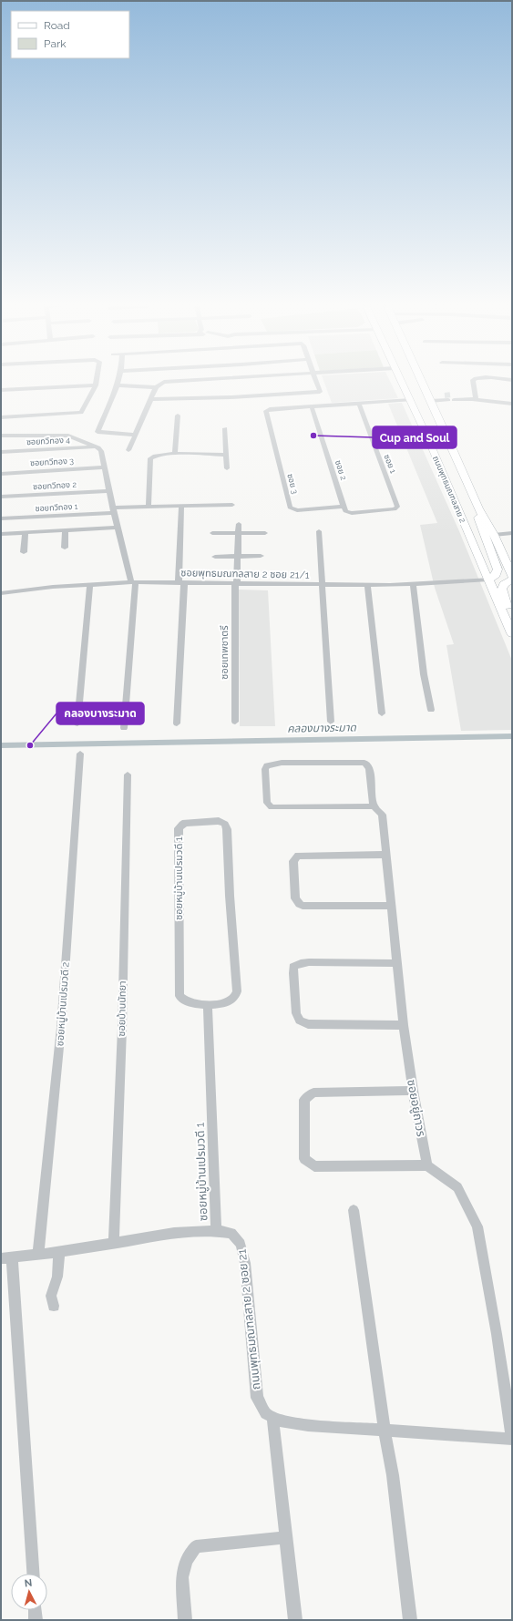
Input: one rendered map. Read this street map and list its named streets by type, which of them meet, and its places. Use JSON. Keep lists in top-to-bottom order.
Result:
{
  "streets": {
    "main road": ["ถนนพุทธมณฑลสาย 2"],
    "street": [
      "ซอยทวีทอง 4",
      "ซอยทวีทอง 3",
      "ซอย 1",
      "ซอย 2",
      "ซอย 3",
      "ซอยทวีทอง 2",
      "ซอยทวีทอง 1",
      "ซอยพุทธมณฑลสาย 2 ซอย 21/1",
      "ซอยเทพชาตรี",
      "ซอยหมู่บ้านเปรมวดี 1",
      "ซอยหมู่บ้านเปรมวดี 2",
      "ซอยบ้านนัทยา",
      "ซอยอยู่ถาวร",
      "ถนนพุทธมณฑลสาย 2 ซอย 21"
    ]
  },
  "crossings": [
    ["ซอย 1", "ซอย 2"],
    ["ซอย 1", "ซอย 3"],
    ["ซอย 2", "ซอย 3"],
    ["ถนนพุทธมณฑลสาย 2", "ซอยพุทธมณฑลสาย 2 ซอย 21/1"],
    ["ซอยพุทธมณฑลสาย 2 ซอย 21/1", "ซอยเทพชาตรี"],
    ["ซอยหมู่บ้านเปรมวดี 1", "ถนนพุทธมณฑลสาย 2 ซอย 21"],
    ["ซอยหมู่บ้านเปรมวดี 2", "ถนนพุทธมณฑลสาย 2 ซอย 21"],
    ["ซอยบ้านนัทยา", "ถนนพุทธมณฑลสาย 2 ซอย 21"]
  ],
  "water": ["คลองบางระมาด"],
  "places": ["Cup and Soul", "คลองบางระมาด"],
  "legend": ["Road", "Park"],
  "north": "top"
}
